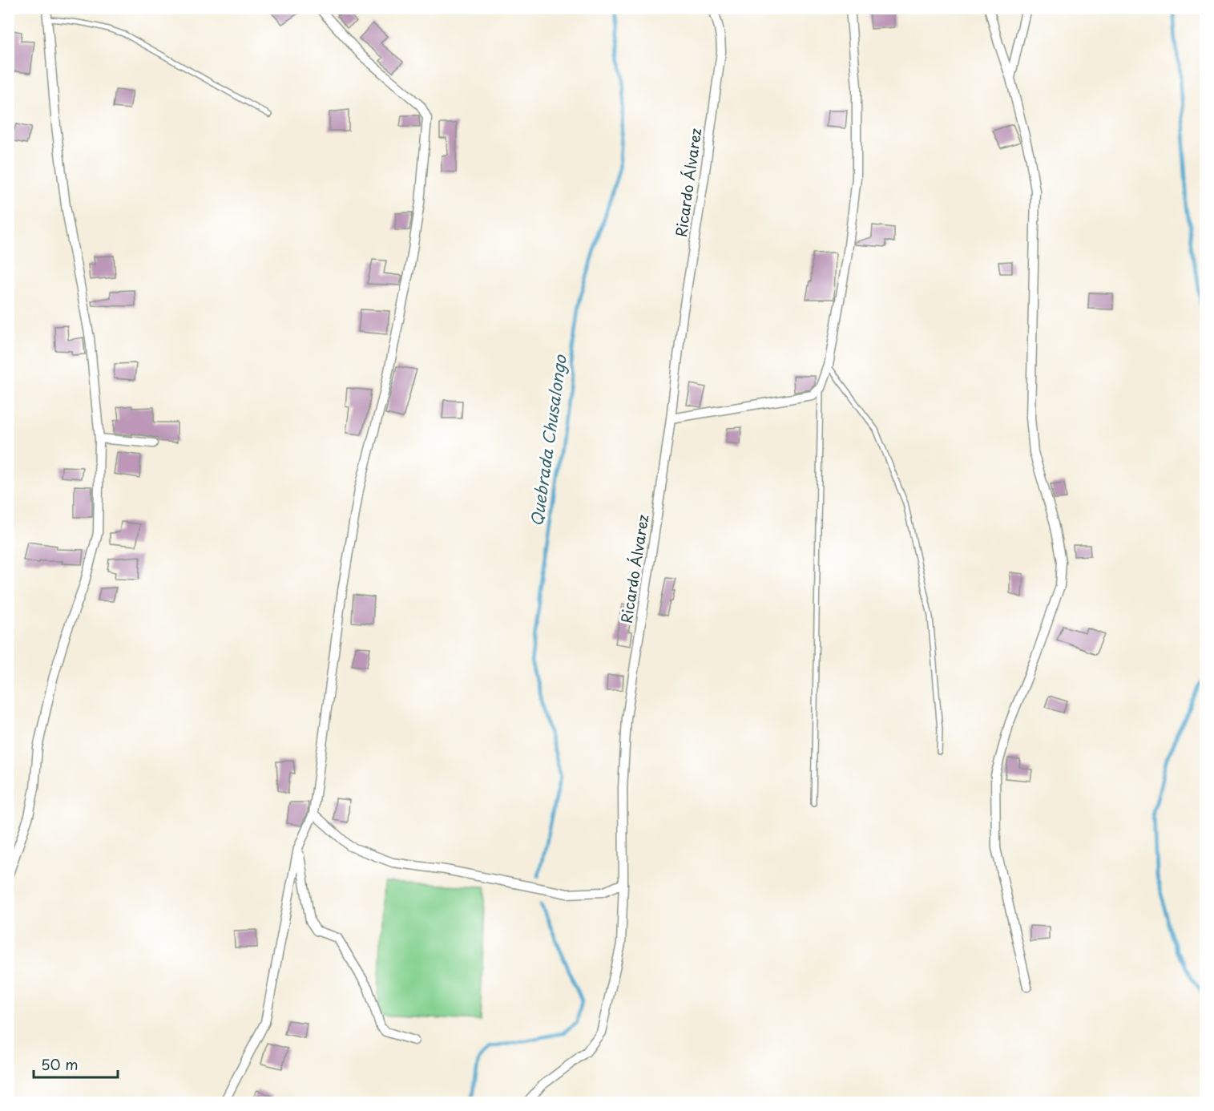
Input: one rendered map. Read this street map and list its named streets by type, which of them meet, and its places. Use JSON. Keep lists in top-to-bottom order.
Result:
{
  "streets": {
    "street": ["Ricardo Álvarez"]
  },
  "water": ["Quebrada Chusalongo"],
  "scale_bar": "50 m"
}
